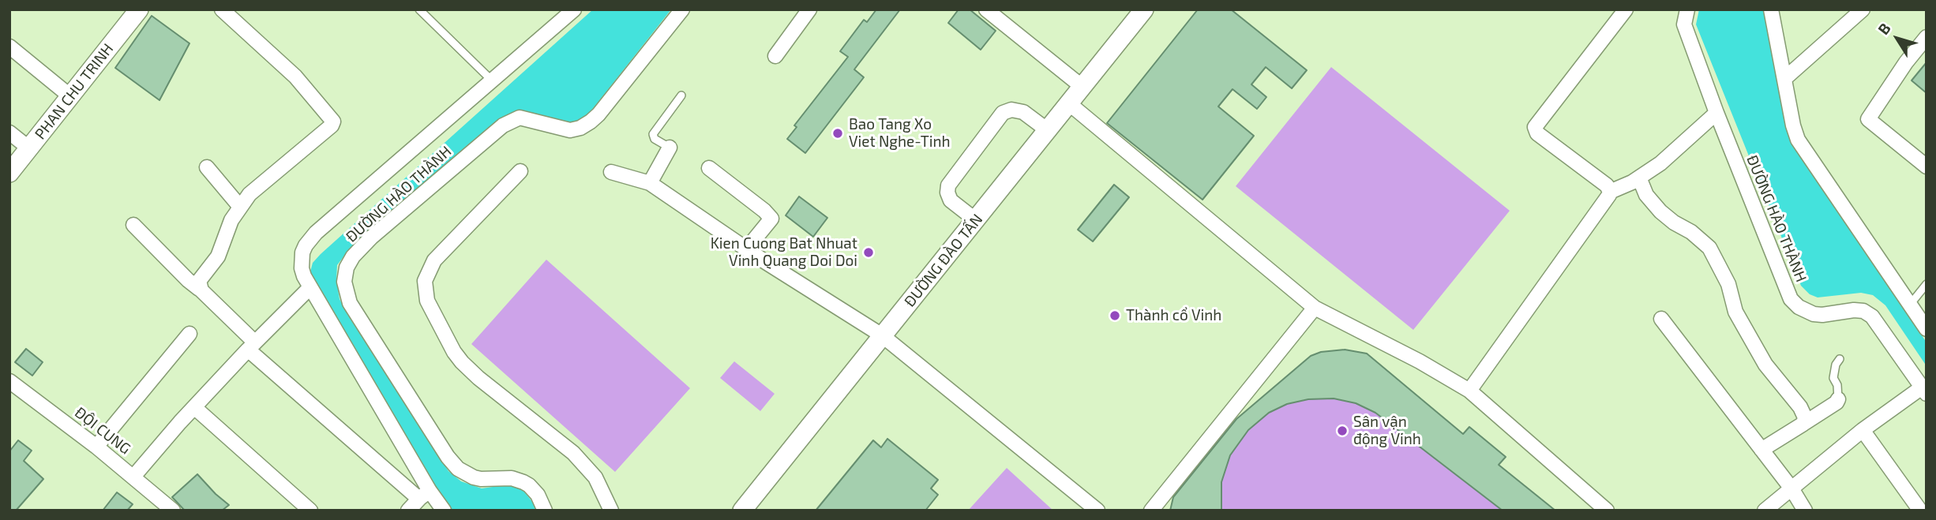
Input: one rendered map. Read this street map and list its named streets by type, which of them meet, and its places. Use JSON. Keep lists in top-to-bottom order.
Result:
{
  "streets": {
    "street": [
      "PHAN CHU TRINH",
      "ĐƯỜNG HÀO THÀNH",
      "ĐƯỜNG ĐÀO TẤN",
      "ĐỘI CUNG"
    ]
  },
  "places": [
    "Bao Tang Xo Viet Nghe-Tinh",
    "Kien Cuong Bat Nhuat Vinh Quang Doi Doi",
    "Thành cổ Vinh",
    "Sân vận động Vinh"
  ],
  "north": "top left"
}
